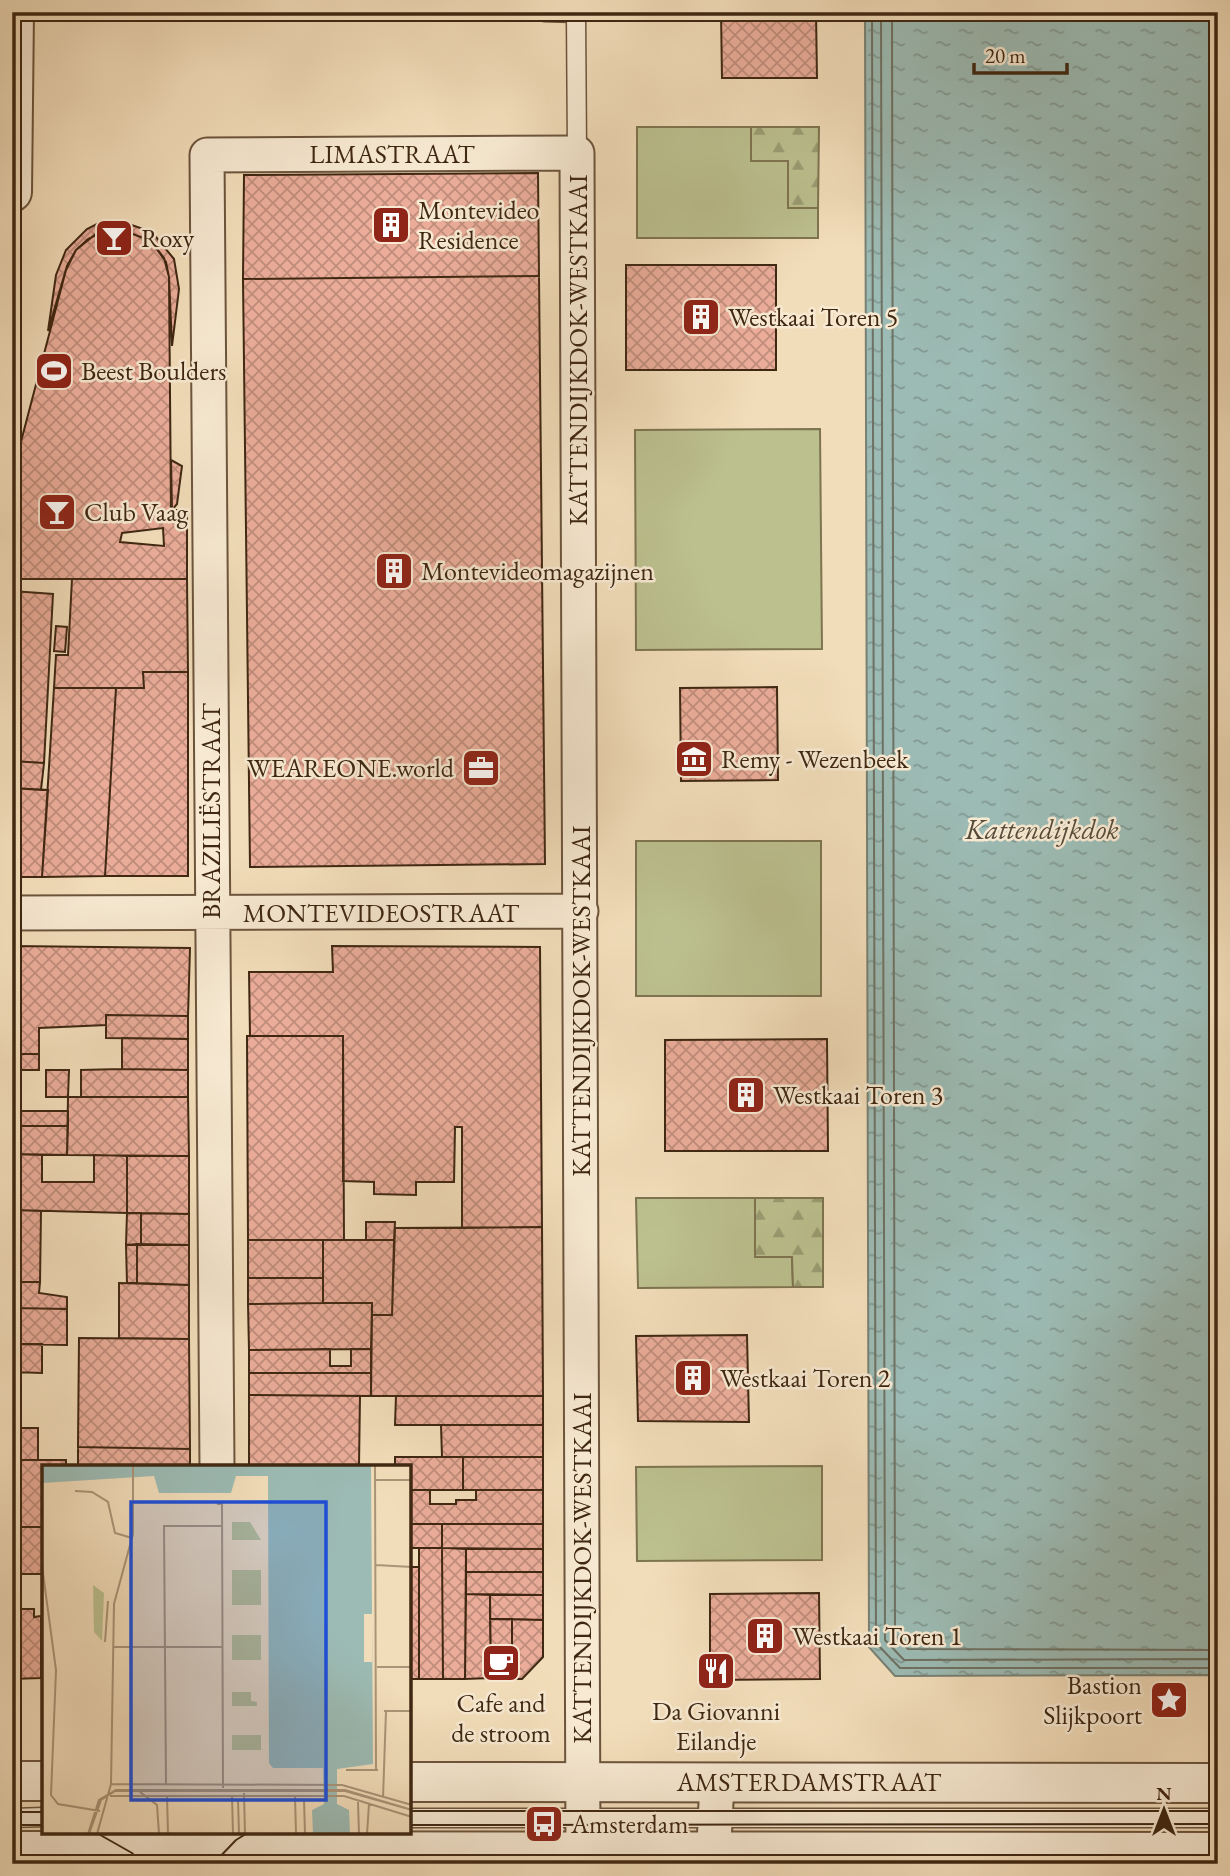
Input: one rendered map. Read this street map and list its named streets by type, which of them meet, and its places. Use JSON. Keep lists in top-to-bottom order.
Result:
{
  "streets": {
    "street": [
      "LIMASTRAAT",
      "KATTENDIJKDOK-WESTKAAI",
      "BRAZILIËSTRAAT",
      "MONTEVIDEOSTRAAT",
      "AMSTERDAMSTRAAT"
    ]
  },
  "crossings": [
    ["LIMASTRAAT", "KATTENDIJKDOK-WESTKAAI"],
    ["LIMASTRAAT", "BRAZILIËSTRAAT"],
    ["KATTENDIJKDOK-WESTKAAI", "MONTEVIDEOSTRAAT"],
    ["KATTENDIJKDOK-WESTKAAI", "AMSTERDAMSTRAAT"],
    ["BRAZILIËSTRAAT", "MONTEVIDEOSTRAAT"]
  ],
  "water": ["Kattendijkdok"],
  "places": {
    "building": [
      "Montevideo Residence",
      "Westkaai Toren 5",
      "Montevideomagazijnen",
      "Westkaai Toren 3",
      "Westkaai Toren 2",
      "Westkaai Toren 1"
    ],
    "bar": ["Roxy", "Club Vaag"],
    "sports": ["Beest Boulders"],
    "museum": ["Remy - Wezenbeek"],
    "office": ["WEAREONE.world"],
    "cafe": ["Cafe and de stroom"],
    "restaurant": ["Da Giovanni Eilandje"],
    "place": ["Bastion Slijkpoort"],
    "bus stop": ["Amsterdam"]
  },
  "scale_bar": "20 m",
  "north": "top"
}
